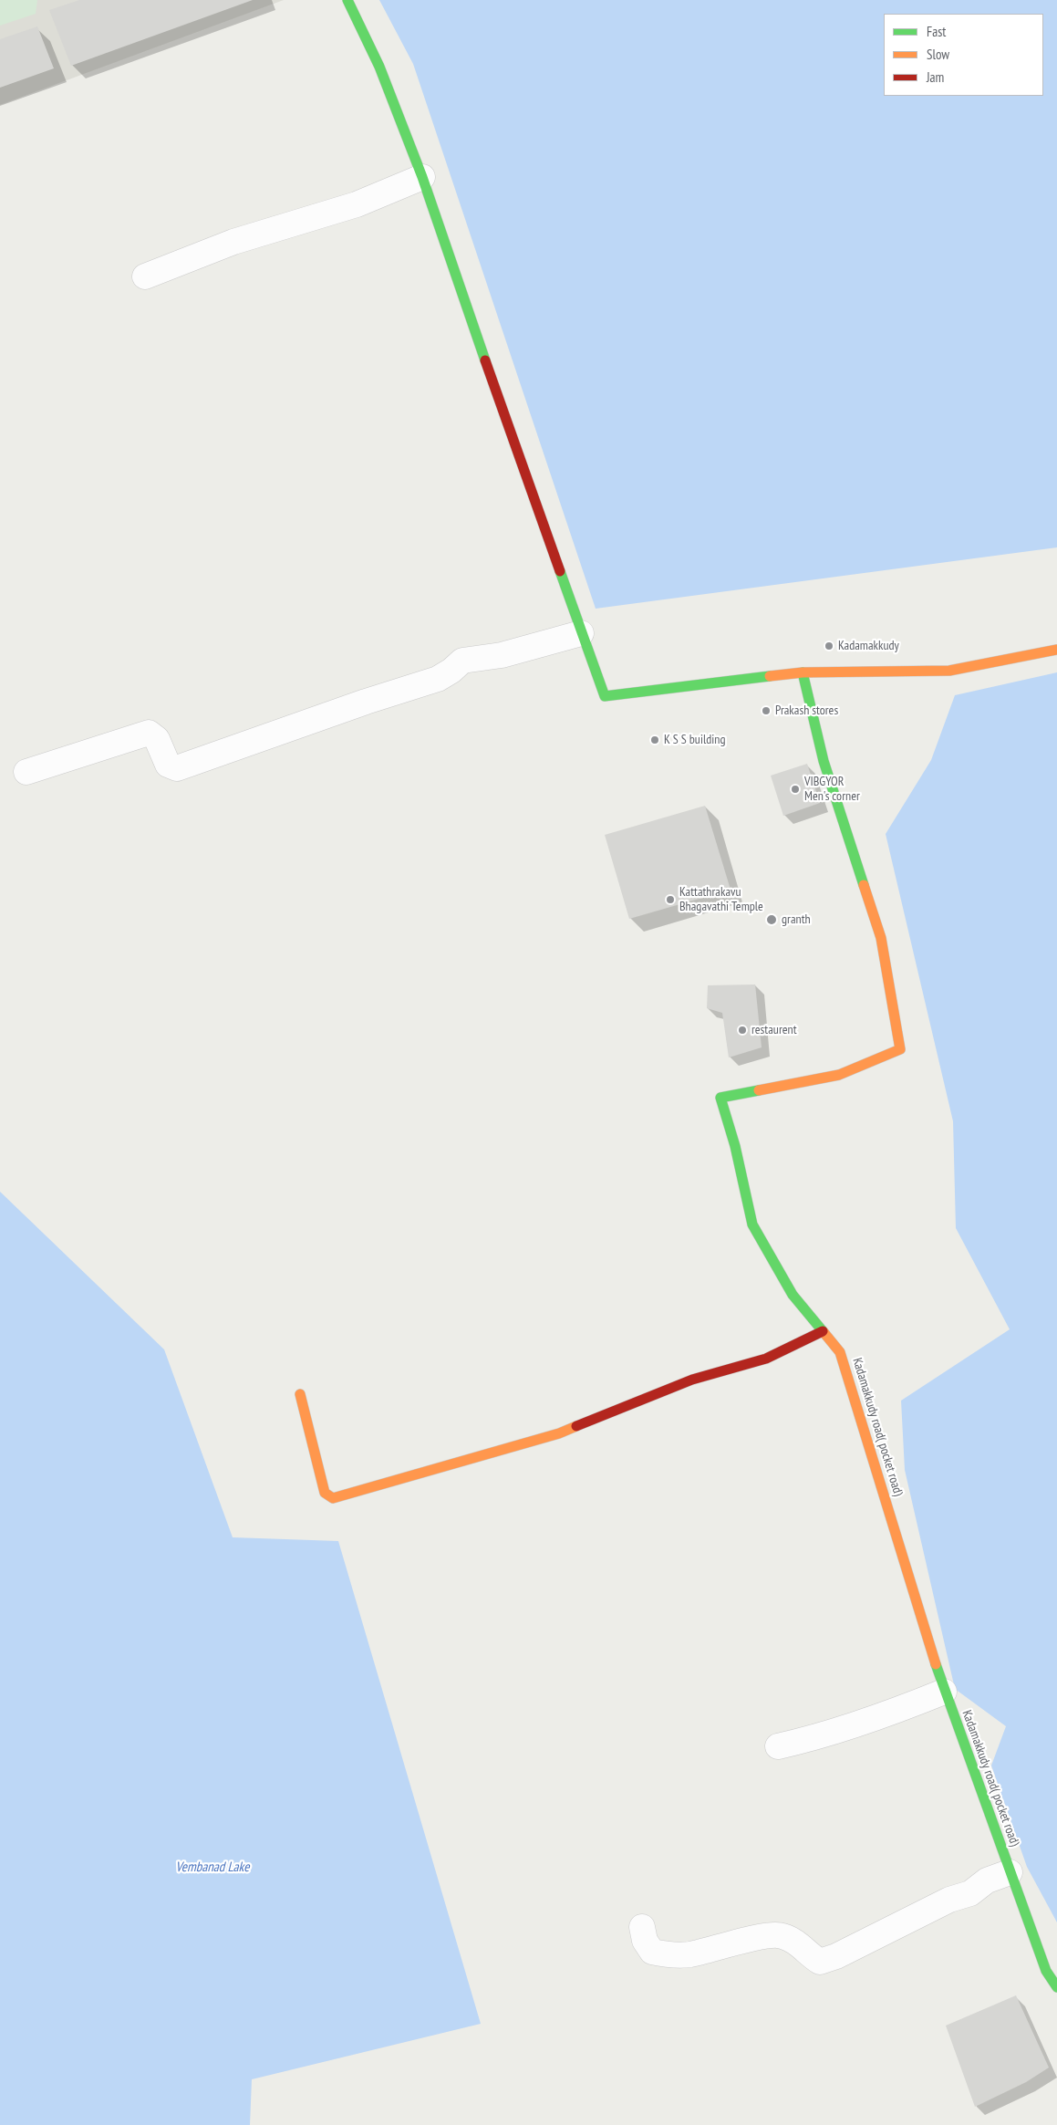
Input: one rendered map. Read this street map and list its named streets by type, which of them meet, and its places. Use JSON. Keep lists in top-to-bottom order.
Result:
{
  "streets": {
    "street": ["Kadamakkudy road( pocket road)"]
  },
  "water": ["Vembanad Lake"],
  "places": [
    "Kadamakkudy",
    "Prakash stores",
    "K S S building",
    "VIBGYOR Men's corner",
    "Kattathrakavu Bhagavathi Temple",
    "granth",
    "restaurent"
  ],
  "legend": ["Fast", "Slow", "Jam"]
}
